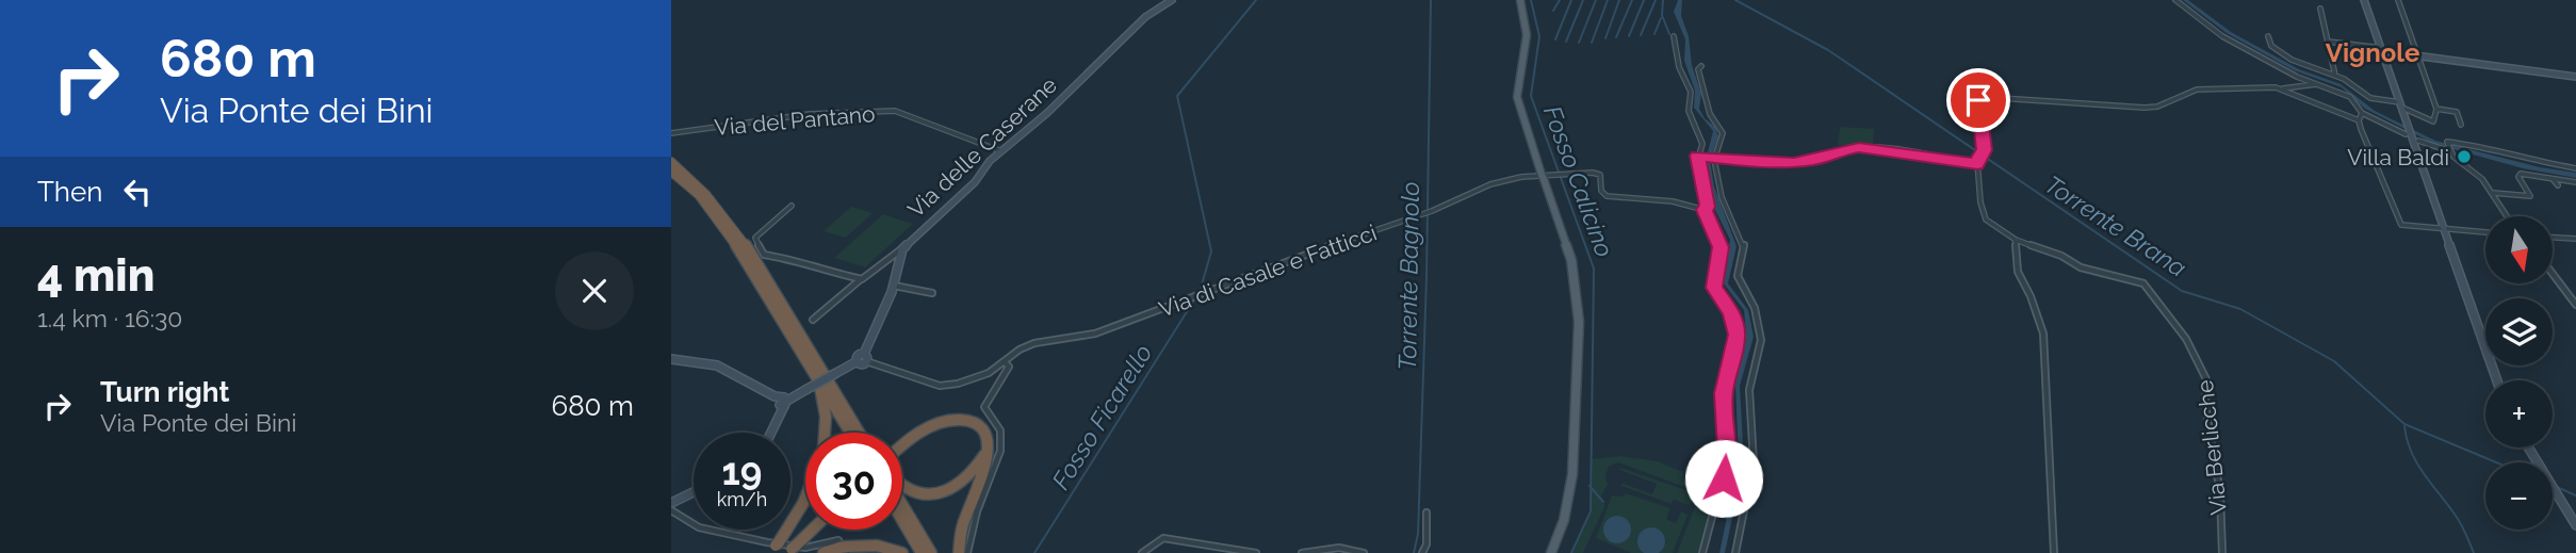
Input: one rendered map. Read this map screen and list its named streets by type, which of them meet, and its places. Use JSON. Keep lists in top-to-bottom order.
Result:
{
  "streets": {
    "street": [
      "Via del Pantano",
      "Via delle Caserane",
      "Via di Casale e Fatticci",
      "Via Berlicche"
    ]
  },
  "crossings": [
    ["Via del Pantano", "Via delle Caserane"],
    ["Via delle Caserane", "Via di Casale e Fatticci"]
  ],
  "districts": ["Vignole"],
  "water": [
    "Fosso Calicino",
    "Torrente Brana",
    "Torrente Bagnolo",
    "Fosso Ficarello"
  ],
  "places": ["Villa Baldi"],
  "north": "bottom",
  "page": {
    "turn": ["680 m", "Via Ponte dei Bini"],
    "then": "Then",
    "map_buttons": ["+", "−"],
    "heading": ["4 min", "1.4 km · 16:30"],
    "list": [
      {
        "name": "Turn right",
        "note": "Via Ponte dei Bini",
        "value": "680 m"
      }
    ],
    "speed": "19 km/h",
    "limit": "30"
  }
}
